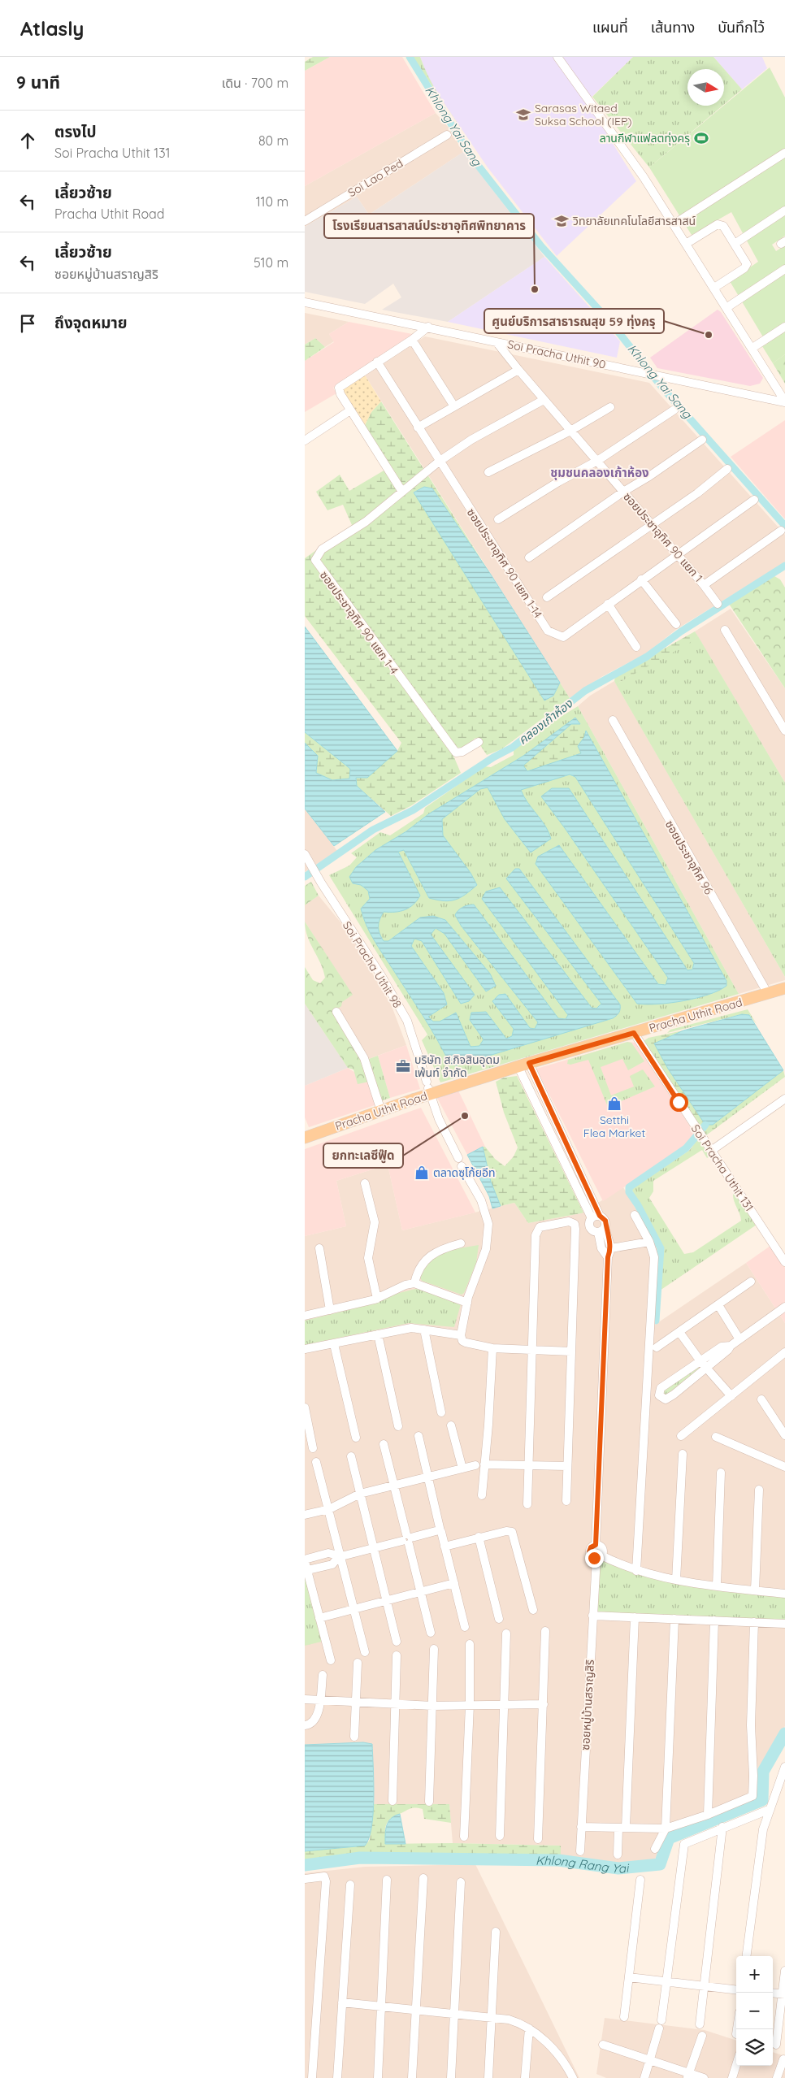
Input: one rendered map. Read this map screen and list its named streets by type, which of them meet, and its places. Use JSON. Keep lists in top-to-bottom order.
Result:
{
  "streets": {
    "main road": ["Pracha Uthit Road"],
    "street": [
      "Soi Lao Ped",
      "Soi Pracha Uthit 90",
      "ซอยประชาอุทิศ 90 แยก 1",
      "ซอยประชาอุทิศ 90 แยก 1-14",
      "ซอยประชาอุทิศ 90 แยก 1-4",
      "ซอยประชาอุทิศ 96",
      "Soi Pracha Uthit 98",
      "Soi Pracha Uthit 131",
      "ซอยหมู่บ้านสราญสิริ"
    ]
  },
  "crossings": [
    ["Soi Pracha Uthit 90", "ซอยประชาอุทิศ 90 แยก 1"],
    ["ซอยประชาอุทิศ 90 แยก 1", "ซอยประชาอุทิศ 90 แยก 1-14"],
    ["ซอยประชาอุทิศ 90 แยก 1", "ซอยประชาอุทิศ 90 แยก 1-4"],
    ["ซอยประชาอุทิศ 90 แยก 1-14", "ซอยประชาอุทิศ 90 แยก 1-4"],
    ["ซอยประชาอุทิศ 96", "Pracha Uthit Road"],
    ["Soi Pracha Uthit 98", "Pracha Uthit Road"],
    ["Pracha Uthit Road", "Soi Pracha Uthit 131"],
    ["Pracha Uthit Road", "ซอยหมู่บ้านสราญสิริ"]
  ],
  "districts": ["ชุมชนคลองเก้าห้อง"],
  "water": ["Khlong Yai Sang", "คลองเก้าห้อง", "Khlong Rang Yai"],
  "places": {
    "school or university": ["Sarasas Witaed Suksa School (IEP)", "วิทยาลัยเทคโนโลยีสารสาสน์"],
    "sports": ["ลานกีฬาแฟลตทุ่งครุ"],
    "other": ["โรงเรียนสารสาสน์ประชาอุทิศพิทยาคาร", "ศูนย์บริการสาธารณสุข 59 ทุ่งครุ", "ยกทะเลซีฟู๊ด"],
    "office": ["บริษัท ส.กิจสินอุดม เพ้นท์ จำกัด"],
    "shop": ["Setthi Flea Market", "ตลาดซุโก้ยอีท"]
  },
  "north": "right",
  "page": {
    "header": "Atlasly",
    "nav": ["แผนที่", "เส้นทาง", "บันทึกไว้"],
    "heading": ["9 นาที", "เดิน · 700 m"],
    "list": [
      ["ตรงไป", "Soi Pracha Uthit 131", "80 m"],
      ["เลี้ยวซ้าย", "Pracha Uthit Road", "110 m"],
      ["เลี้ยวซ้าย", "ซอยหมู่บ้านสราญสิริ", "510 m"],
      "ถึงจุดหมาย"
    ],
    "map_buttons": ["+", "−"]
  }
}
